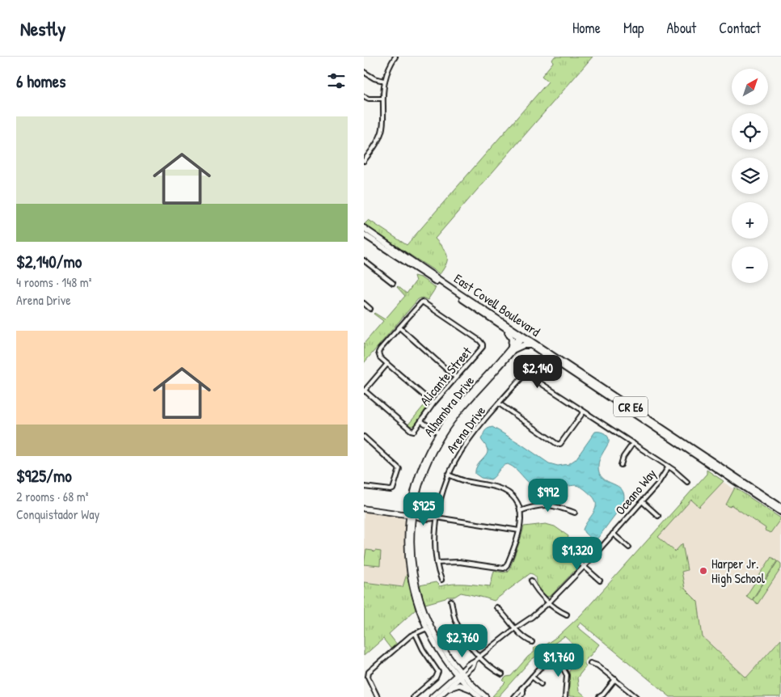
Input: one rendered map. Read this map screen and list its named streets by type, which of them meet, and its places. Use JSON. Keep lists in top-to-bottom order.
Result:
{
  "streets": {
    "main road": ["East Covell Boulevard", "Alhambra Drive", "CR E6"],
    "street": ["Alicante Street", "Arena Drive", "Oceano Way"]
  },
  "crossings": [
    ["East Covell Boulevard", "Alhambra Drive"],
    ["Alhambra Drive", "Oceano Way"],
    ["Arena Drive", "Oceano Way"]
  ],
  "places": ["Harper Jr. High School"],
  "north": "top right",
  "page": {
    "header": "Nestly",
    "nav": [
      "Home",
      "Map",
      "About",
      "Contact"
    ],
    "heading": "6 homes",
    "map_buttons": ["+", "−"],
    "list": [
      {
        "name": "$2,140/mo",
        "note": "4 rooms · 148 m² · Arena Drive"
      },
      {
        "name": "$925/mo",
        "note": "2 rooms · 68 m² · Conquistador Way"
      }
    ],
    "price": [
      "$2,140",
      "$992",
      "$925",
      "$1,320",
      "$2,760",
      "$1,760"
    ]
  }
}
